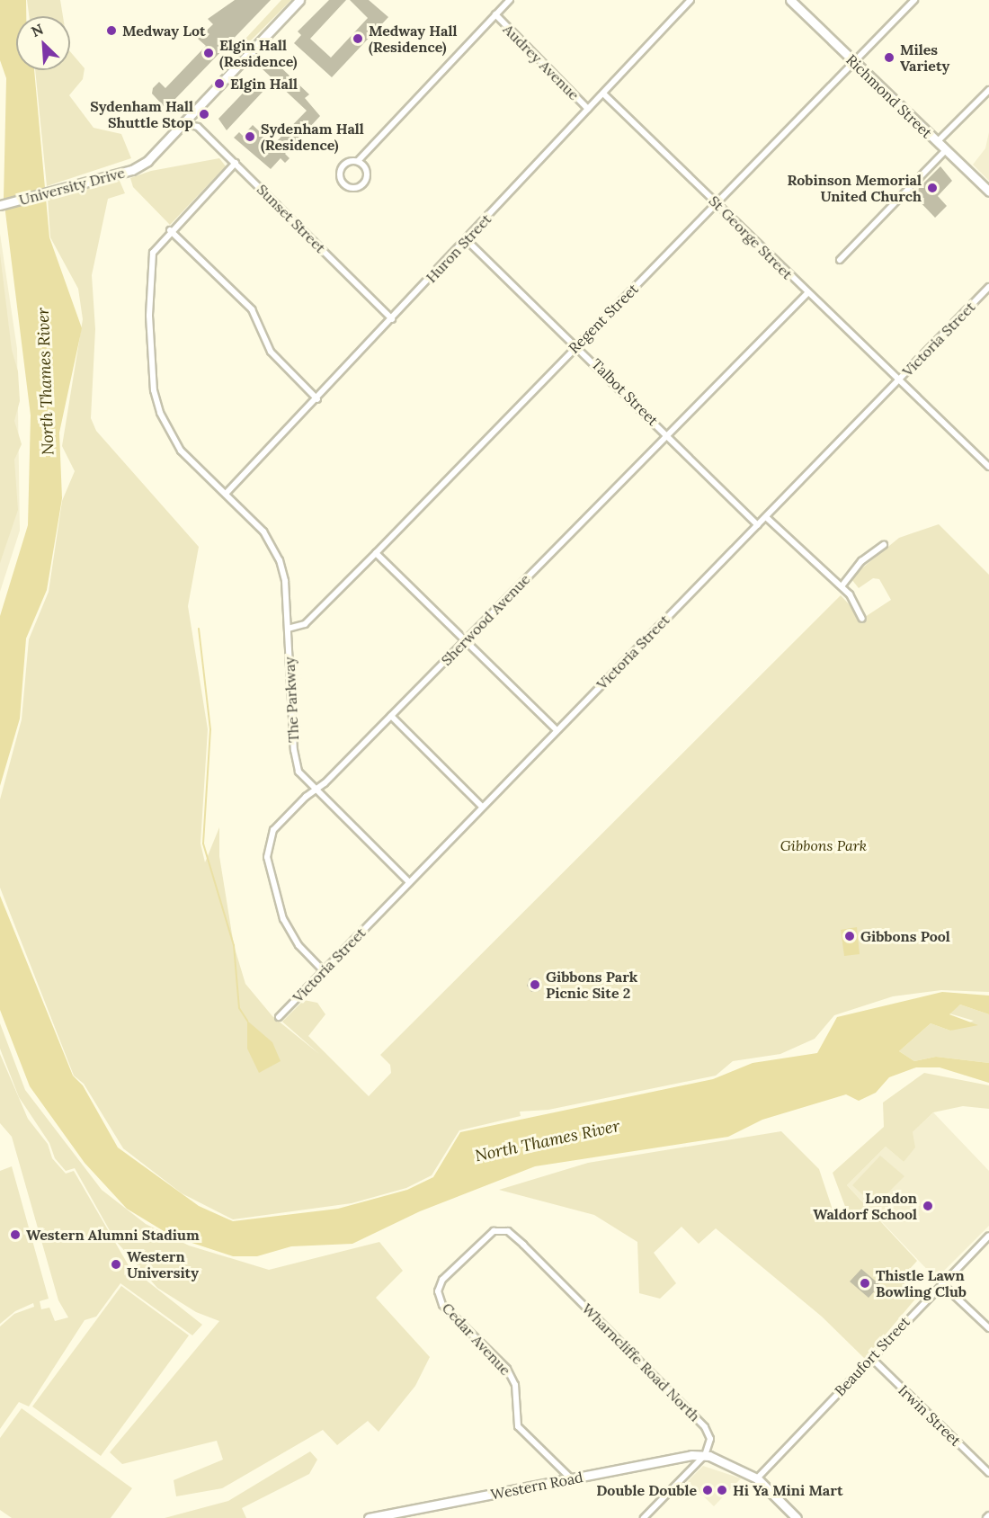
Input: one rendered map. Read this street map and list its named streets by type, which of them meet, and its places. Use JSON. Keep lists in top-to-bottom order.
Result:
{
  "streets": {
    "main road": ["Richmond Street", "University Drive", "Western Road"],
    "street": [
      "Audrey Avenue",
      "Sunset Street",
      "St George Street",
      "Huron Street",
      "Regent Street",
      "Victoria Street",
      "Talbot Street",
      "Sherwood Avenue",
      "The Parkway",
      "Cedar Avenue",
      "Beaufort Street",
      "Wharncliffe Road North",
      "Irwin Street"
    ]
  },
  "crossings": [
    ["Audrey Avenue", "Huron Street"],
    ["Richmond Street", "Regent Street"],
    ["University Drive", "Sunset Street"],
    ["Sunset Street", "Huron Street"],
    ["St George Street", "Huron Street"],
    ["St George Street", "Regent Street"],
    ["St George Street", "Victoria Street"],
    ["St George Street", "Sherwood Avenue"],
    ["Huron Street", "Talbot Street"],
    ["Huron Street", "The Parkway"],
    ["Regent Street", "Talbot Street"],
    ["Regent Street", "The Parkway"],
    ["Victoria Street", "Talbot Street"],
    ["Victoria Street", "Sherwood Avenue"],
    ["Victoria Street", "The Parkway"],
    ["Talbot Street", "Sherwood Avenue"],
    ["Sherwood Avenue", "The Parkway"],
    ["Cedar Avenue", "Wharncliffe Road North"],
    ["Cedar Avenue", "Western Road"],
    ["Beaufort Street", "Irwin Street"],
    ["Wharncliffe Road North", "Western Road"]
  ],
  "water": ["North Thames River"],
  "parks": ["Gibbons Park"],
  "places": [
    "Medway Lot",
    "Medway Hall (Residence)",
    "Elgin Hall (Residence)",
    "Miles Variety",
    "Elgin Hall",
    "Sydenham Hall Shuttle Stop",
    "Sydenham Hall (Residence)",
    "Robinson Memorial United Church",
    "Gibbons Pool",
    "Gibbons Park Picnic Site 2",
    "London Waldorf School",
    "Western Alumni Stadium",
    "Western University",
    "Thistle Lawn Bowling Club",
    "Double Double",
    "Hi Ya Mini Mart"
  ],
  "north": "top left"
}
